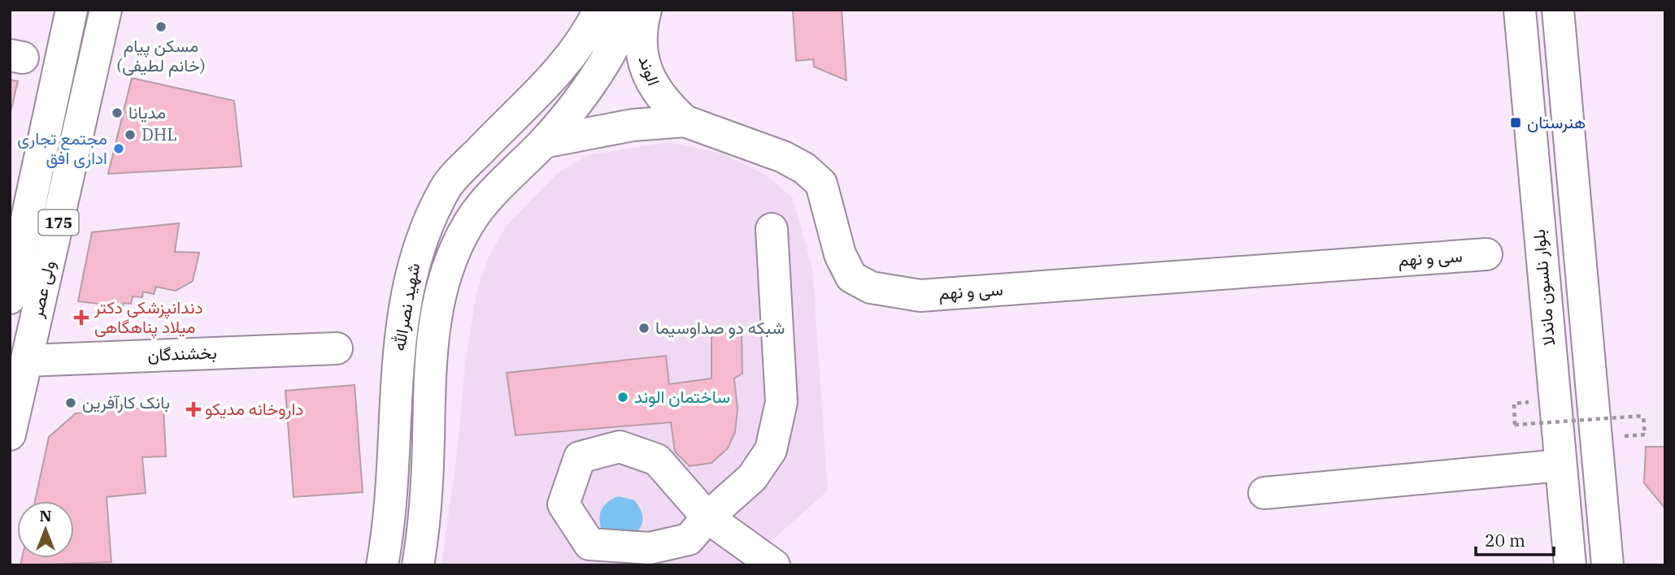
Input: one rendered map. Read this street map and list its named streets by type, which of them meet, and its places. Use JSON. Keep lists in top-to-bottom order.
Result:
{
  "streets": {
    "main road": [
      "الوند",
      "175",
      "سی و نهم",
      "بلوار نلسون ماندلا",
      "ولی عصر",
      "شهید نصرالله",
      "بخشندگان"
    ]
  },
  "crossings": [
    ["الوند", "سی و نهم"],
    ["سی و نهم", "شهید نصرالله"],
    ["ولی عصر", "بخشندگان"]
  ],
  "places": {
    "other": [
      "مسکن پیام (خانم لطیفی)",
      "مدیانا",
      "DHL",
      "مجتمع تجاری اداری افق",
      "شبکه دو صداوسیما",
      "ساختمان الوند",
      "بانک کارآفرین"
    ],
    "transit": ["هنرستان"],
    "health": ["دندانپزشکی دکتر میلاد پناهگاهی", "داروخانه مدیکو"]
  },
  "scale_bar": "20 m",
  "north": "top"
}
